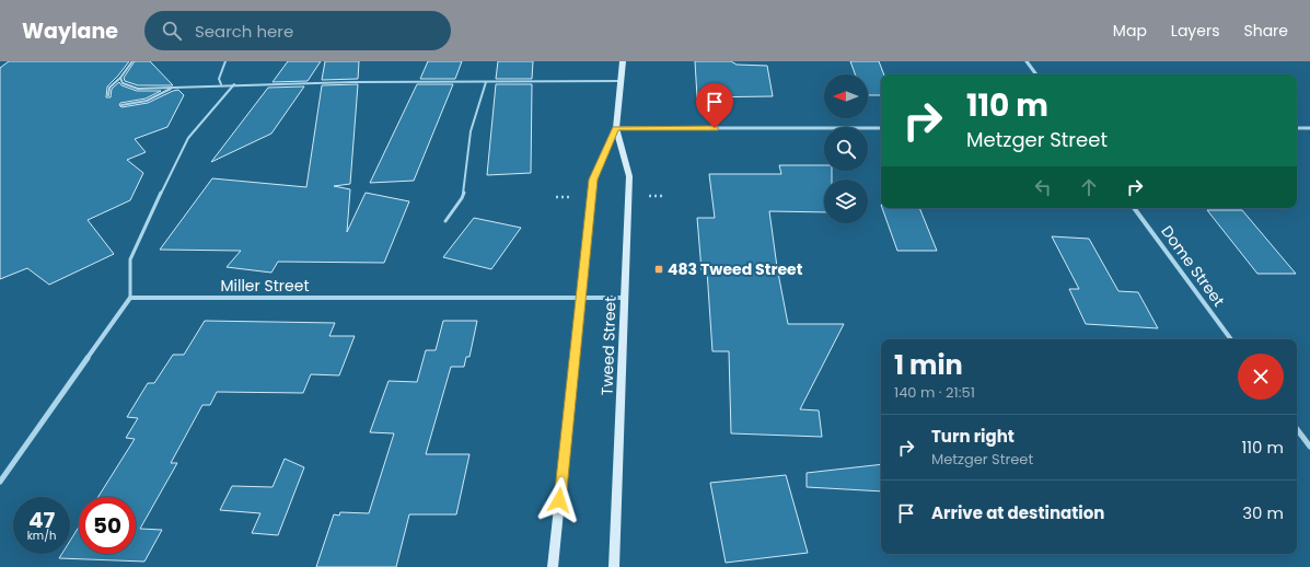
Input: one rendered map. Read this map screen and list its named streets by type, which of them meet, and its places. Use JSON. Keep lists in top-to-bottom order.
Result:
{
  "streets": {
    "main road": ["Tweed Street"],
    "street": ["Dome Street", "Miller Street"]
  },
  "crossings": [
    ["Miller Street", "Tweed Street"]
  ],
  "places": {
    "transit": ["483 Tweed Street"]
  },
  "north": "left",
  "page": {
    "header": "Waylane",
    "search": "Search here",
    "nav": ["Map", "Layers", "Share"],
    "turn": ["110 m", "Metzger Street"],
    "heading": ["1 min", "140 m · 21:51"],
    "list": [
      {
        "name": "Turn right",
        "note": "Metzger Street",
        "value": "110 m"
      },
      {
        "name": "Arrive at destination",
        "value": "30 m"
      }
    ],
    "speed": "47 km/h",
    "limit": "50"
  }
}
